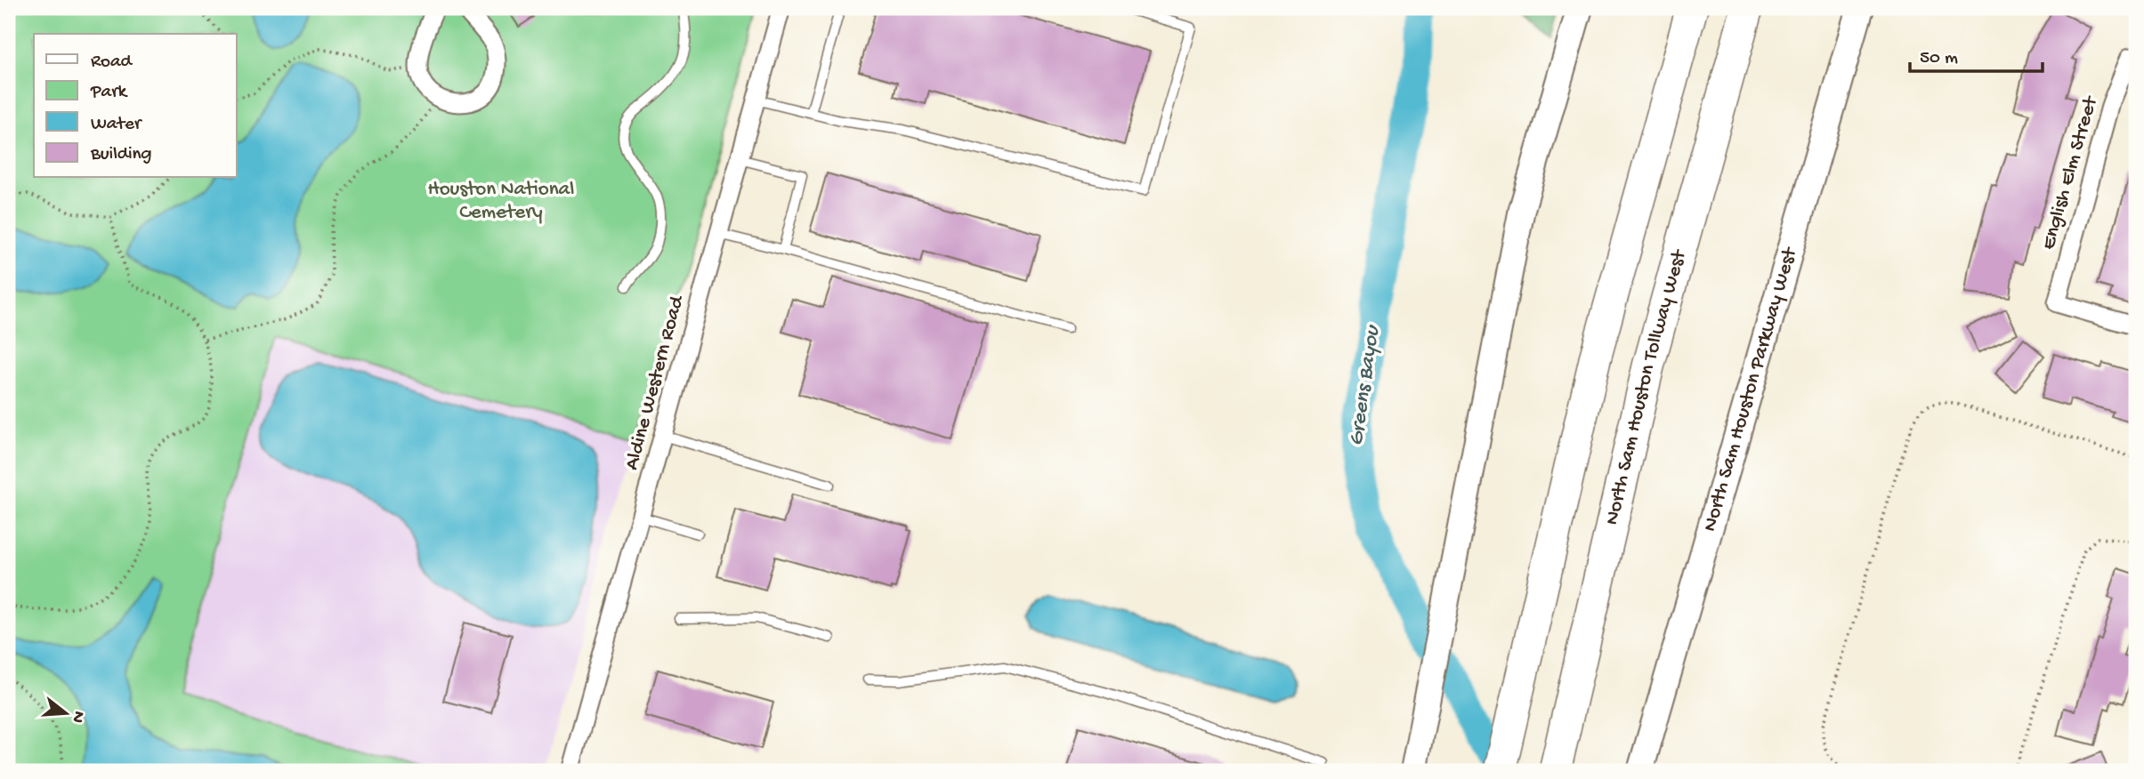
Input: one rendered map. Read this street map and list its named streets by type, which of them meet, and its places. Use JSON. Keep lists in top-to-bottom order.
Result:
{
  "streets": {
    "highway": ["North Sam Houston Tollway West"],
    "main road": ["North Sam Houston Parkway West"],
    "street": ["English Elm Street", "Aldine Western Road"]
  },
  "water": ["Greens Bayou"],
  "parks": ["Houston National Cemetery"],
  "legend": [
    "Road",
    "Park",
    "Water",
    "Building"
  ],
  "scale_bar": "50 m",
  "north": "right"
}
